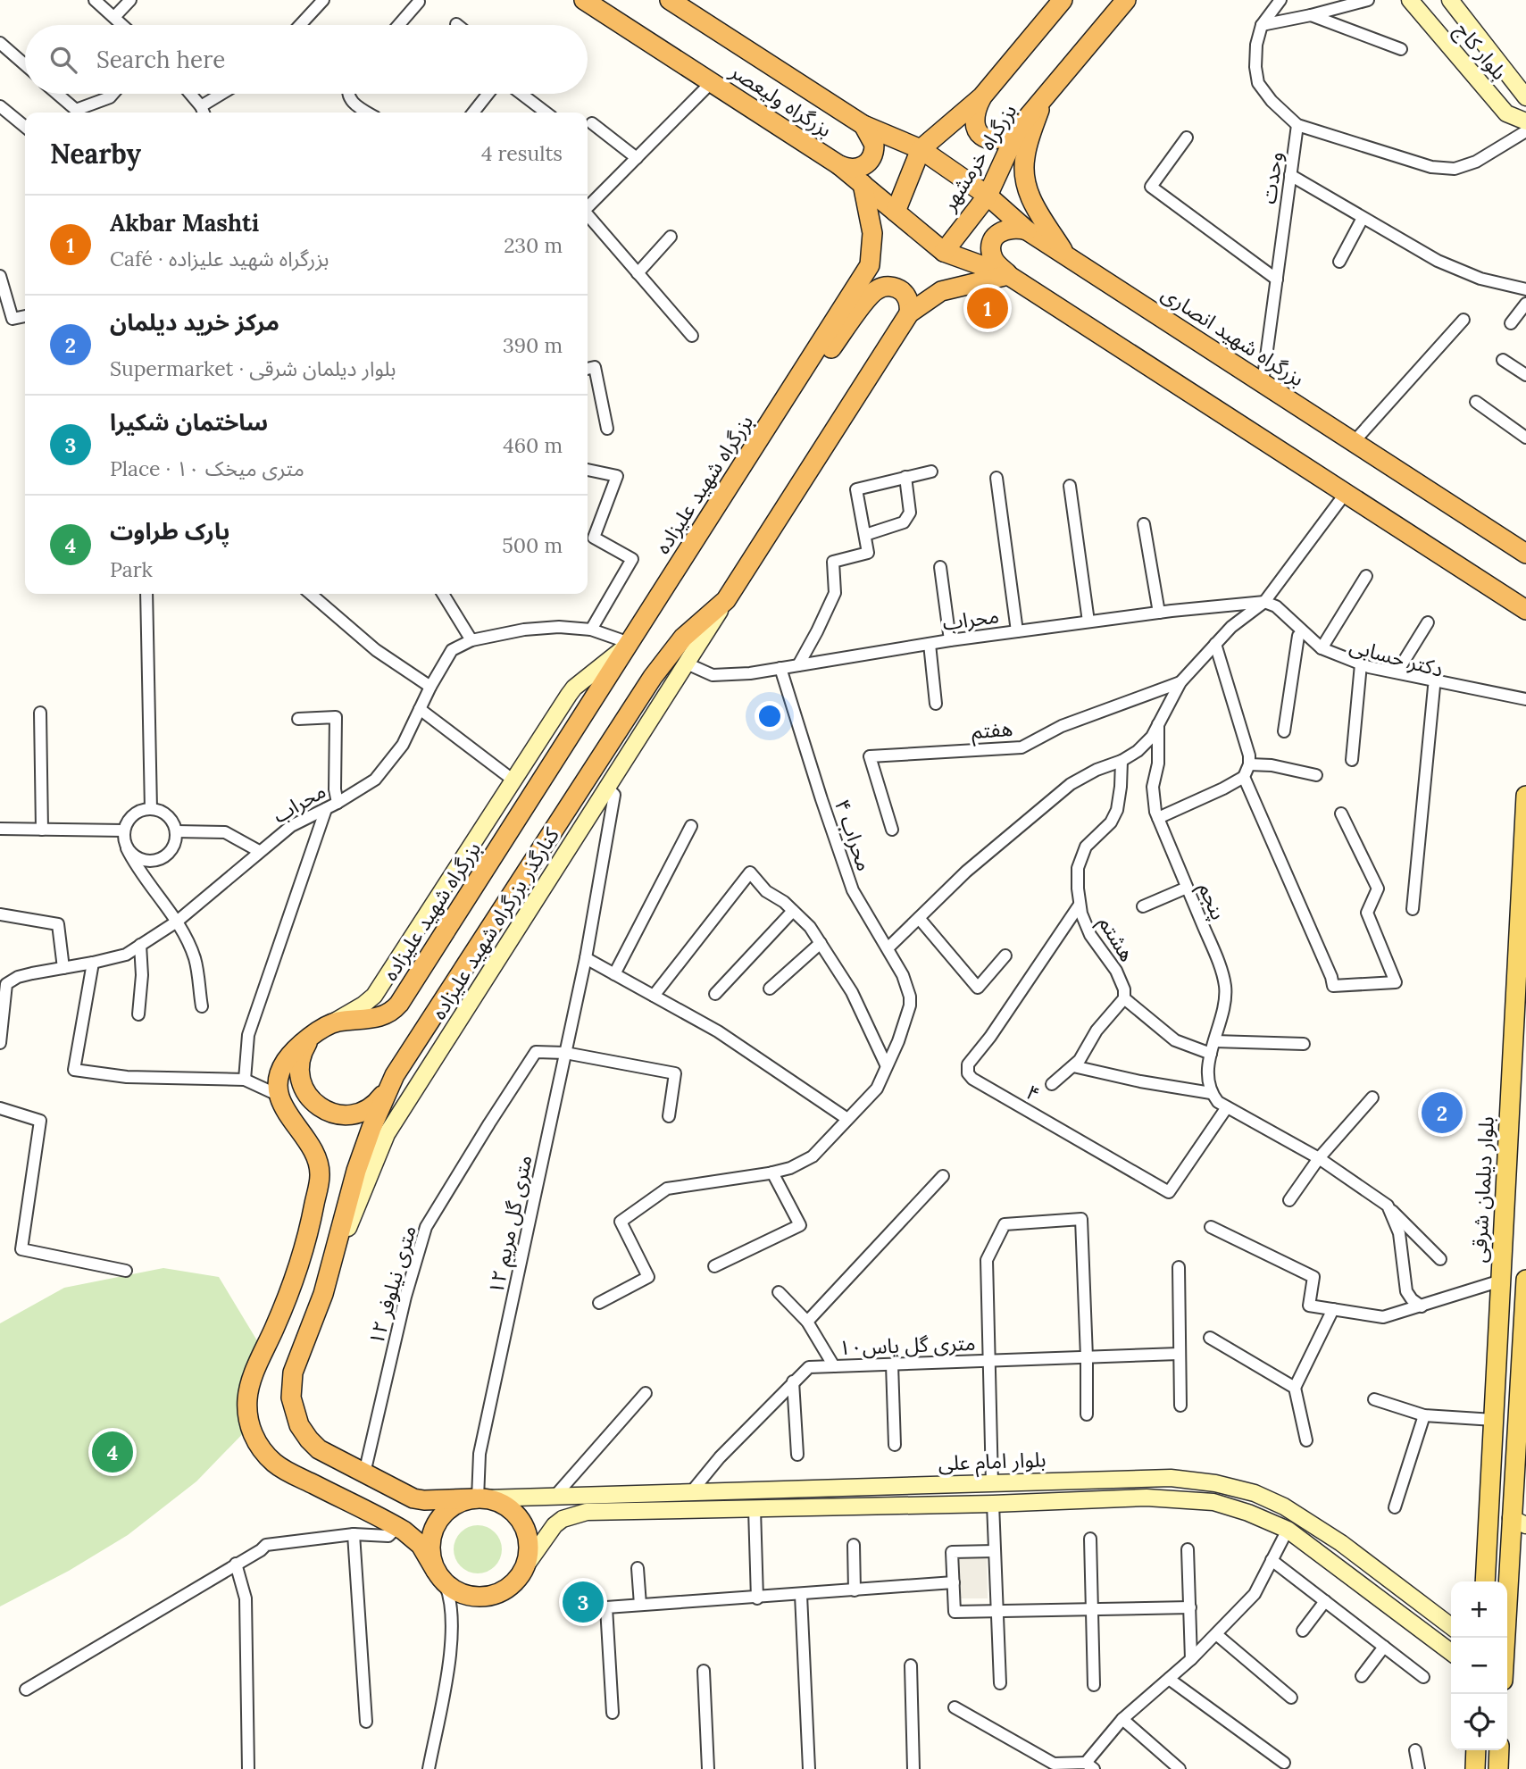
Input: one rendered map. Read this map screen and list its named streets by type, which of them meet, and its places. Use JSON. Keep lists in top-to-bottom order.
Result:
{
  "streets": {
    "highway": [
      "بزرگراه ولیعصر",
      "بزرگراه خرمشهر",
      "بزرگراه شهید انصاری",
      "بزرگراه شهید علیزاده"
    ],
    "main road": [
      "بلوار کاج",
      "کنارگذر بزرگراه شهید علیزاده",
      "بلوار دیلمان شرقی",
      "بلوار امام علی"
    ],
    "street": [
      "وحدت",
      "محراب",
      "دکتر حسابی",
      "هفتم",
      "محراب ۴",
      "پنجم",
      "هشتم",
      "۴",
      "۱۲ متری گل مریم",
      "۱۲ متری نیلوفر",
      "۱۰متری گل یاس"
    ]
  },
  "crossings": [
    ["بزرگراه ولیعصر", "بزرگراه خرمشهر"],
    ["بزرگراه ولیعصر", "بزرگراه شهید انصاری"],
    ["بزرگراه ولیعصر", "بزرگراه شهید علیزاده"],
    ["بزرگراه خرمشهر", "بزرگراه شهید انصاری"],
    ["وحدت", "بزرگراه شهید انصاری"],
    ["بزرگراه شهید علیزاده", "محراب"],
    ["محراب", "دکتر حسابی"],
    ["محراب", "محراب ۴"],
    ["محراب", "کنارگذر بزرگراه شهید علیزاده"],
    ["کنارگذر بزرگراه شهید علیزاده", "۱۲ متری گل مریم"],
    ["هشتم", "۴"],
    ["۱۲ متری گل مریم", "۱۲ متری نیلوفر"],
    ["۱۲ متری گل مریم", "بلوار امام علی"],
    ["۱۰متری گل یاس", "بلوار امام علی"]
  ],
  "page": {
    "search": "Search here",
    "heading": ["Nearby", "4 results"],
    "list": [
      {
        "mark": "1",
        "name": "Akbar Mashti",
        "note": "Café · بزرگراه شهید علیزاده",
        "value": "230 m"
      },
      {
        "mark": "2",
        "name": "مرکز خرید دیلمان",
        "note": "Supermarket · بلوار دیلمان شرقی",
        "value": "390 m"
      },
      {
        "mark": "3",
        "name": "ساختمان شکیرا",
        "note": "Place · ۱۰ متری میخک",
        "value": "460 m"
      },
      {
        "mark": "4",
        "name": "پارک طراوت",
        "note": "Park",
        "value": "500 m"
      }
    ],
    "pins": [
      "1",
      "2",
      "4",
      "3"
    ],
    "map_buttons": ["+", "−"]
  }
}
